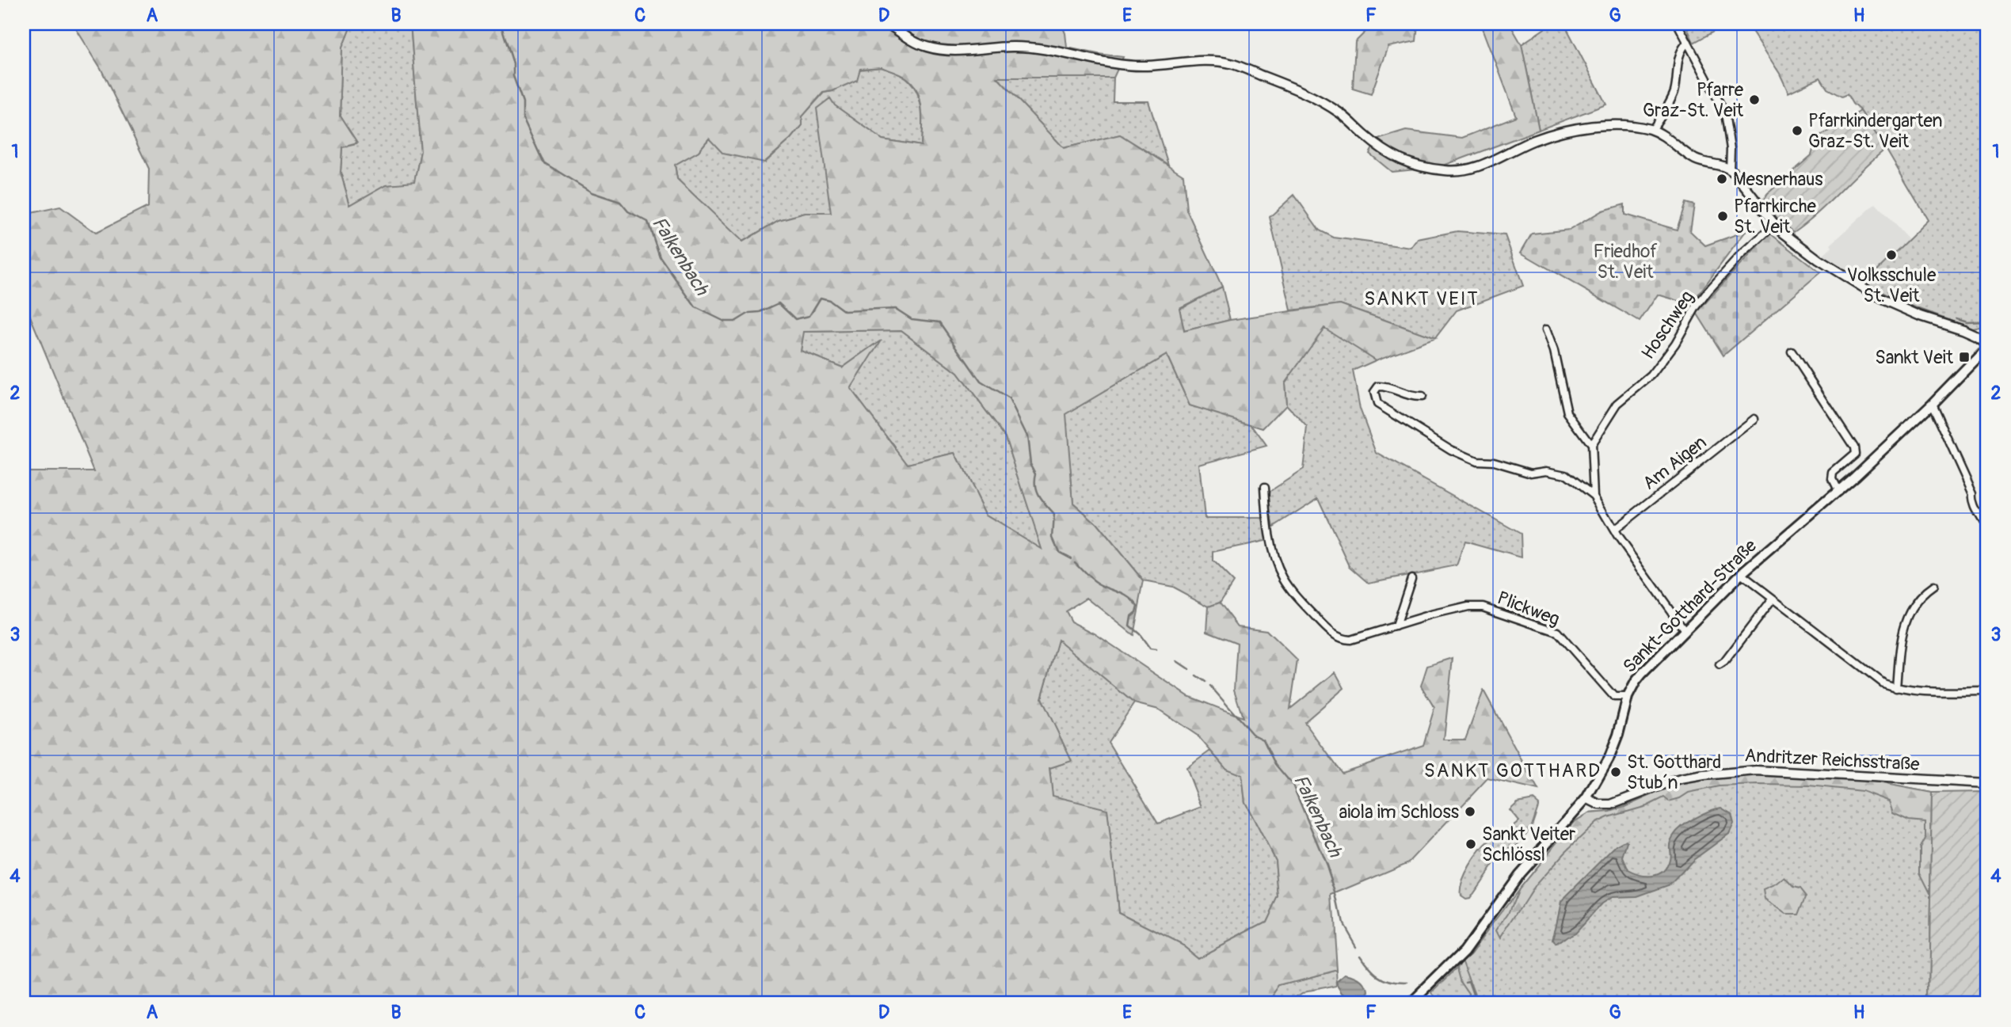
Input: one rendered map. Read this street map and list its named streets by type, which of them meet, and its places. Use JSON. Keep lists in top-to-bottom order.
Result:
{
  "streets": {
    "main road": ["Sankt-Gotthard-Straße"],
    "street": [
      "Hoschweg",
      "Am Aigen",
      "Plickweg",
      "Andritzer Reichsstraße"
    ]
  },
  "crossings": [
    ["Sankt-Gotthard-Straße", "Plickweg"],
    ["Sankt-Gotthard-Straße", "Andritzer Reichsstraße"]
  ],
  "districts": ["SANKT VEIT", "SANKT GOTTHARD"],
  "water": ["Falkenbach"],
  "parks": ["Friedhof St. Veit"],
  "places": {
    "other": [
      "Pfarre Graz-St. Veit",
      "Pfarrkindergarten Graz-St. Veit",
      "Mesnerhaus",
      "Pfarrkirche St. Veit",
      "Volksschule St. Veit",
      "St. Gotthard Stub´n",
      "aiola im Schloss",
      "Sankt Veiter Schlössl"
    ],
    "transit": ["Sankt Veit"]
  },
  "grid": {
    "columns": [
      "A",
      "B",
      "C",
      "D",
      "E",
      "F",
      "G",
      "H"
    ],
    "rows": [
      "1",
      "2",
      "3",
      "4"
    ]
  }
}
